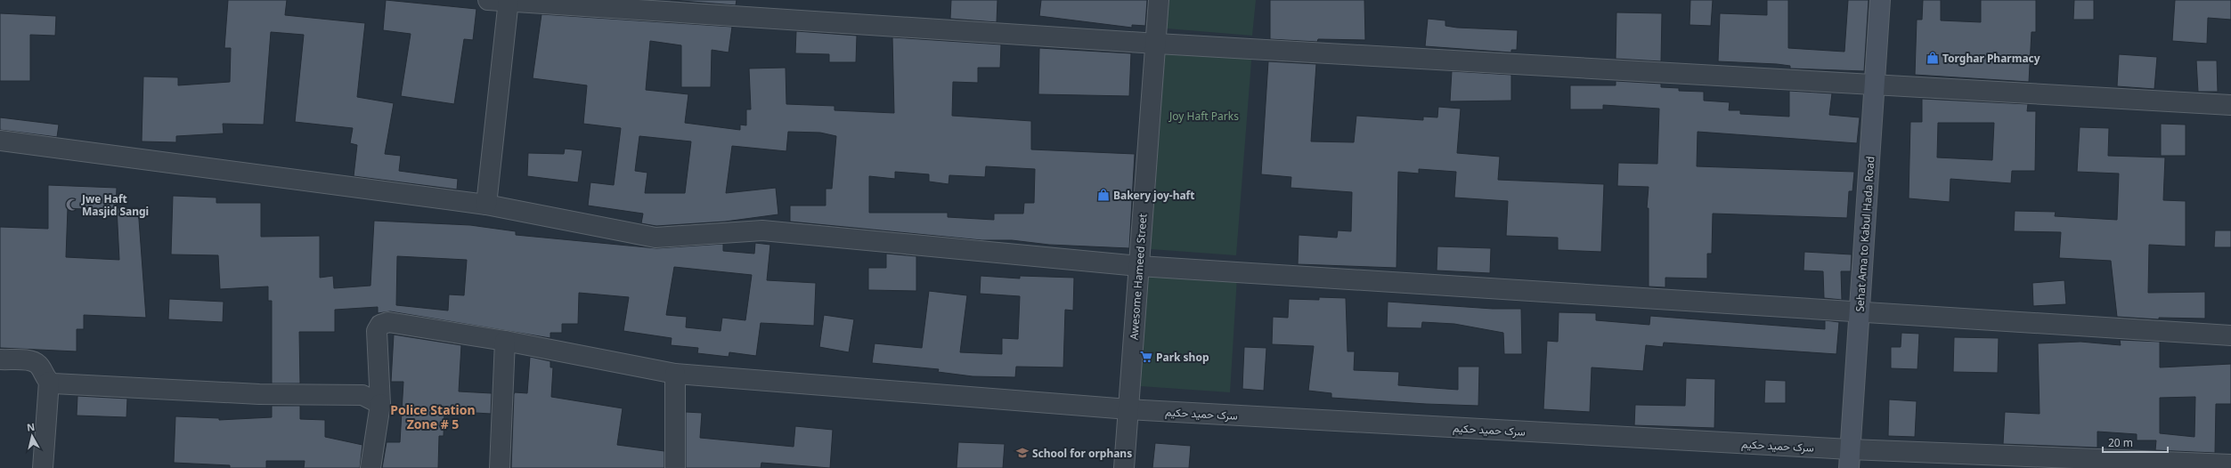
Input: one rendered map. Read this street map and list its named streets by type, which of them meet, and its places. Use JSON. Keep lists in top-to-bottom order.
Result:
{
  "streets": {
    "main road": ["Sehat Ama to Kabul Hada Road"],
    "street": ["Awesome Hameed Street", "سرک حمید حکیم"]
  },
  "crossings": [
    ["Sehat Ama to Kabul Hada Road", "سرک حمید حکیم"],
    ["Awesome Hameed Street", "سرک حمید حکیم"]
  ],
  "districts": ["Police Station Zone # 5"],
  "parks": ["Joy Haft Parks"],
  "places": {
    "shop": ["Torghar Pharmacy", "Bakery joy-haft"],
    "mosque": ["Jwe Haft Masjid Sangi"],
    "supermarket": ["Park shop"],
    "school or university": ["School for orphans"]
  },
  "scale_bar": "20 m",
  "north": "top"
}
